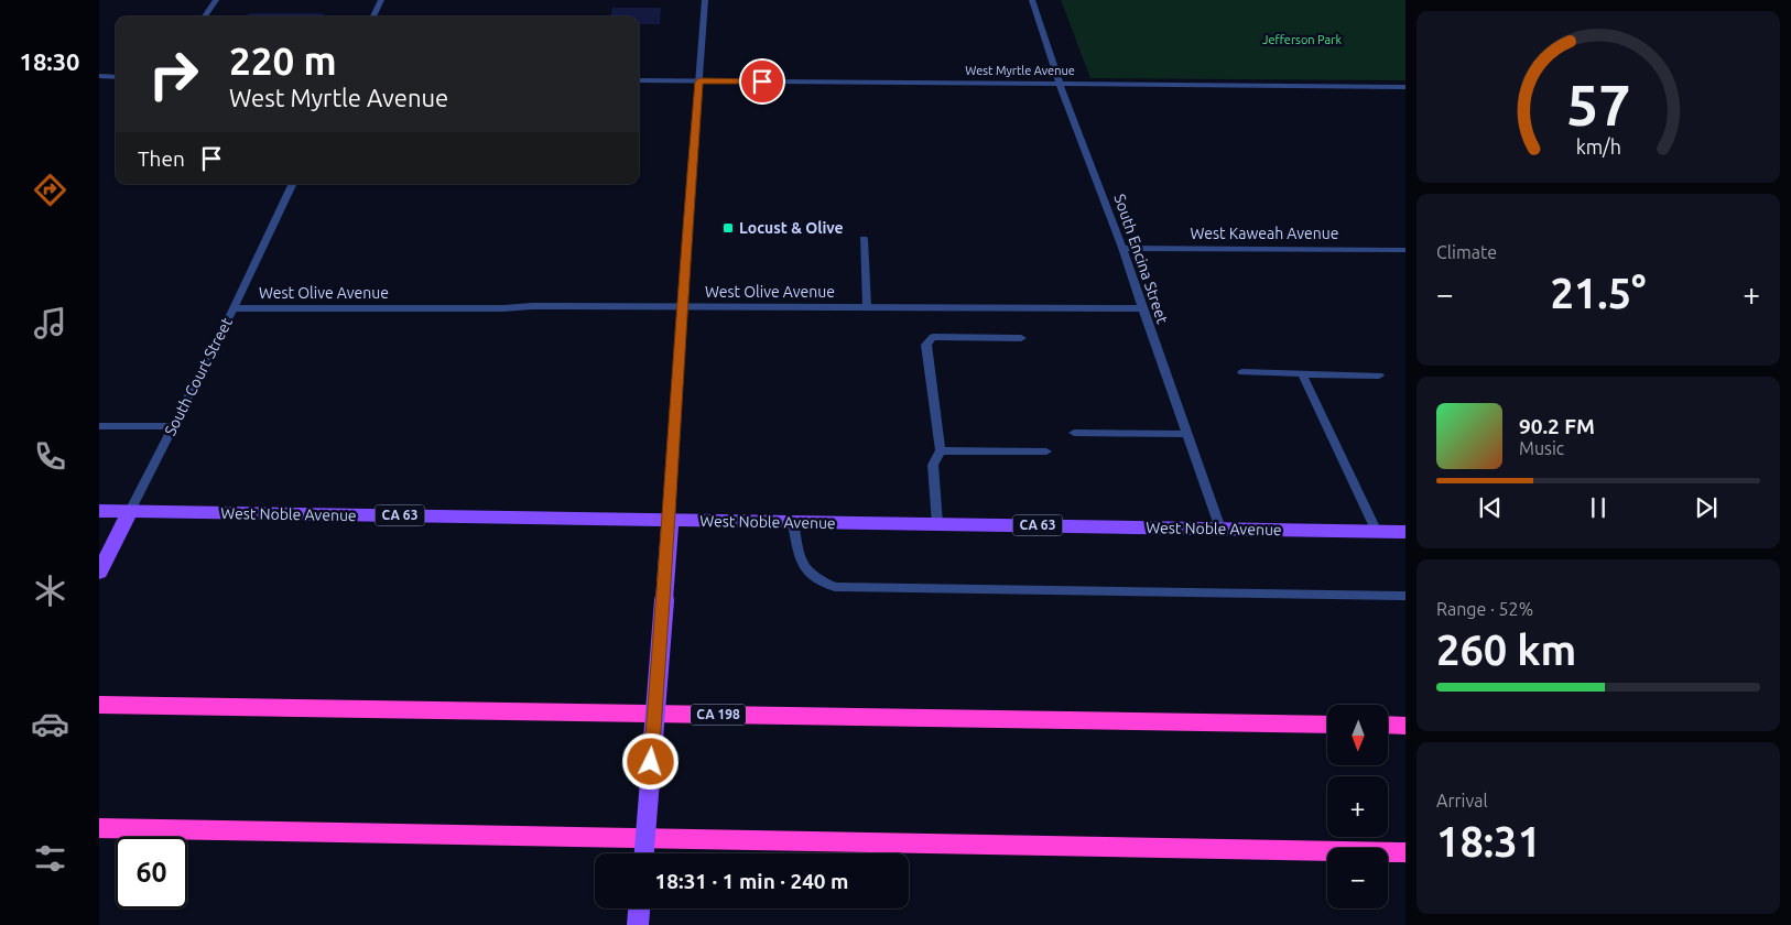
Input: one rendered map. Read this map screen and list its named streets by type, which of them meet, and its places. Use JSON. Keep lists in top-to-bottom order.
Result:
{
  "streets": {
    "highway": ["CA 198"],
    "main road": ["South Court Street", "West Noble Avenue", "CA 63"],
    "street": [
      "West Myrtle Avenue",
      "West Kaweah Avenue",
      "South Encina Street",
      "West Olive Avenue"
    ]
  },
  "crossings": [
    ["West Myrtle Avenue", "South Encina Street"],
    ["West Kaweah Avenue", "South Encina Street"],
    ["South Encina Street", "West Olive Avenue"],
    ["South Encina Street", "West Noble Avenue"],
    ["West Olive Avenue", "South Court Street"],
    ["South Court Street", "West Noble Avenue"]
  ],
  "parks": ["Jefferson Park"],
  "places": {
    "transit": ["Locust & Olive"]
  },
  "north": "bottom",
  "page": {
    "tabs": "18:30",
    "turn": ["220 m", "West Myrtle Avenue"],
    "then": "Then",
    "tile": [
      "Climate",
      ["Range · 52%", "260 km"],
      ["Arrival", "18:31"]
    ],
    "heat": ["−", "21.5°", "+"],
    "song": ["90.2 FM", "Music"],
    "map_buttons": ["+", "−"],
    "limit": "60",
    "trip": "18:31 · 1 min · 240 m",
    "gauge": ["57", "km/h"]
  }
}
